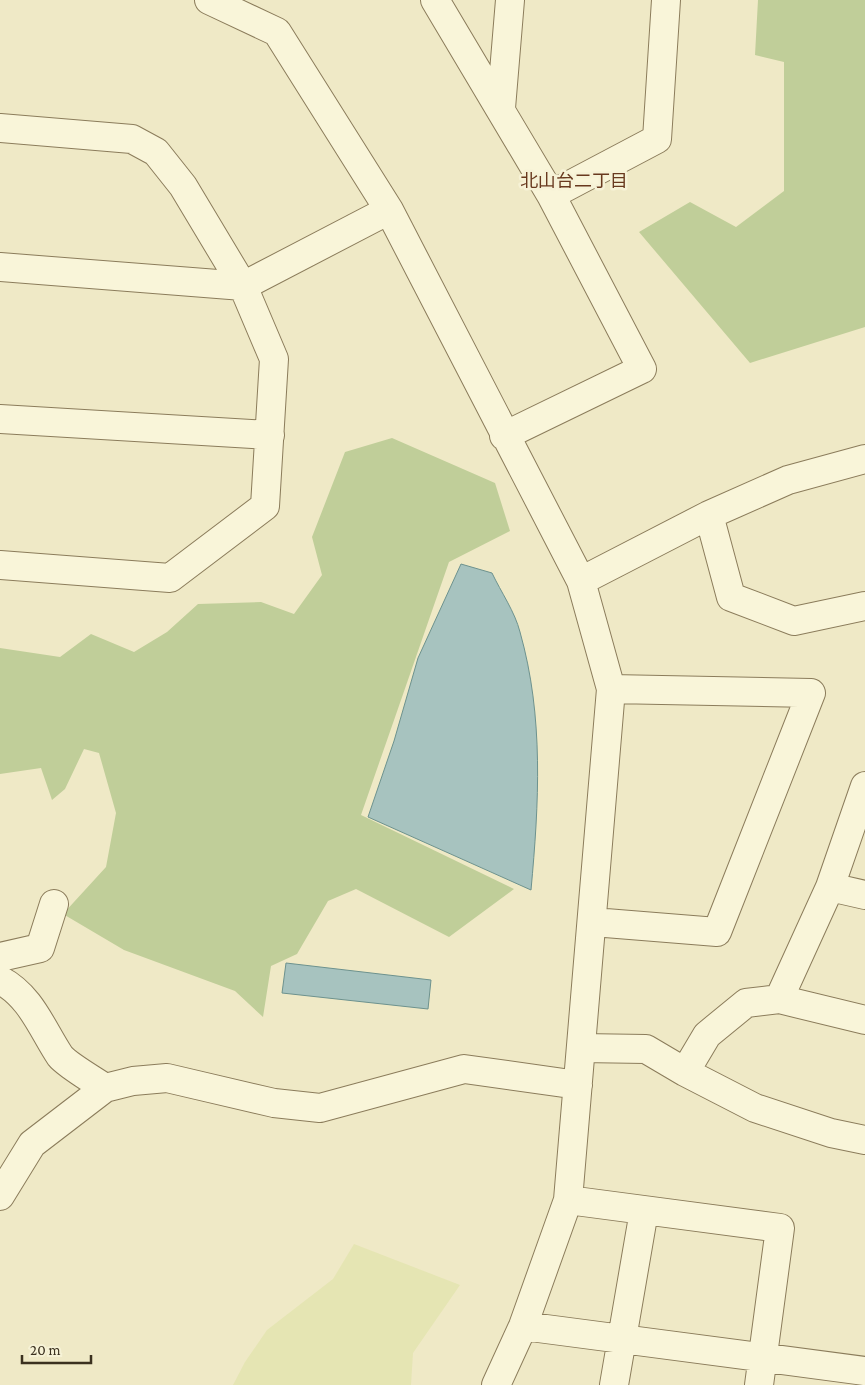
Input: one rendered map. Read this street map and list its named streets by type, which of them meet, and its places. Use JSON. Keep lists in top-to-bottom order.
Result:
{
  "districts": ["北山台二丁目"],
  "scale_bar": "20 m"
}
